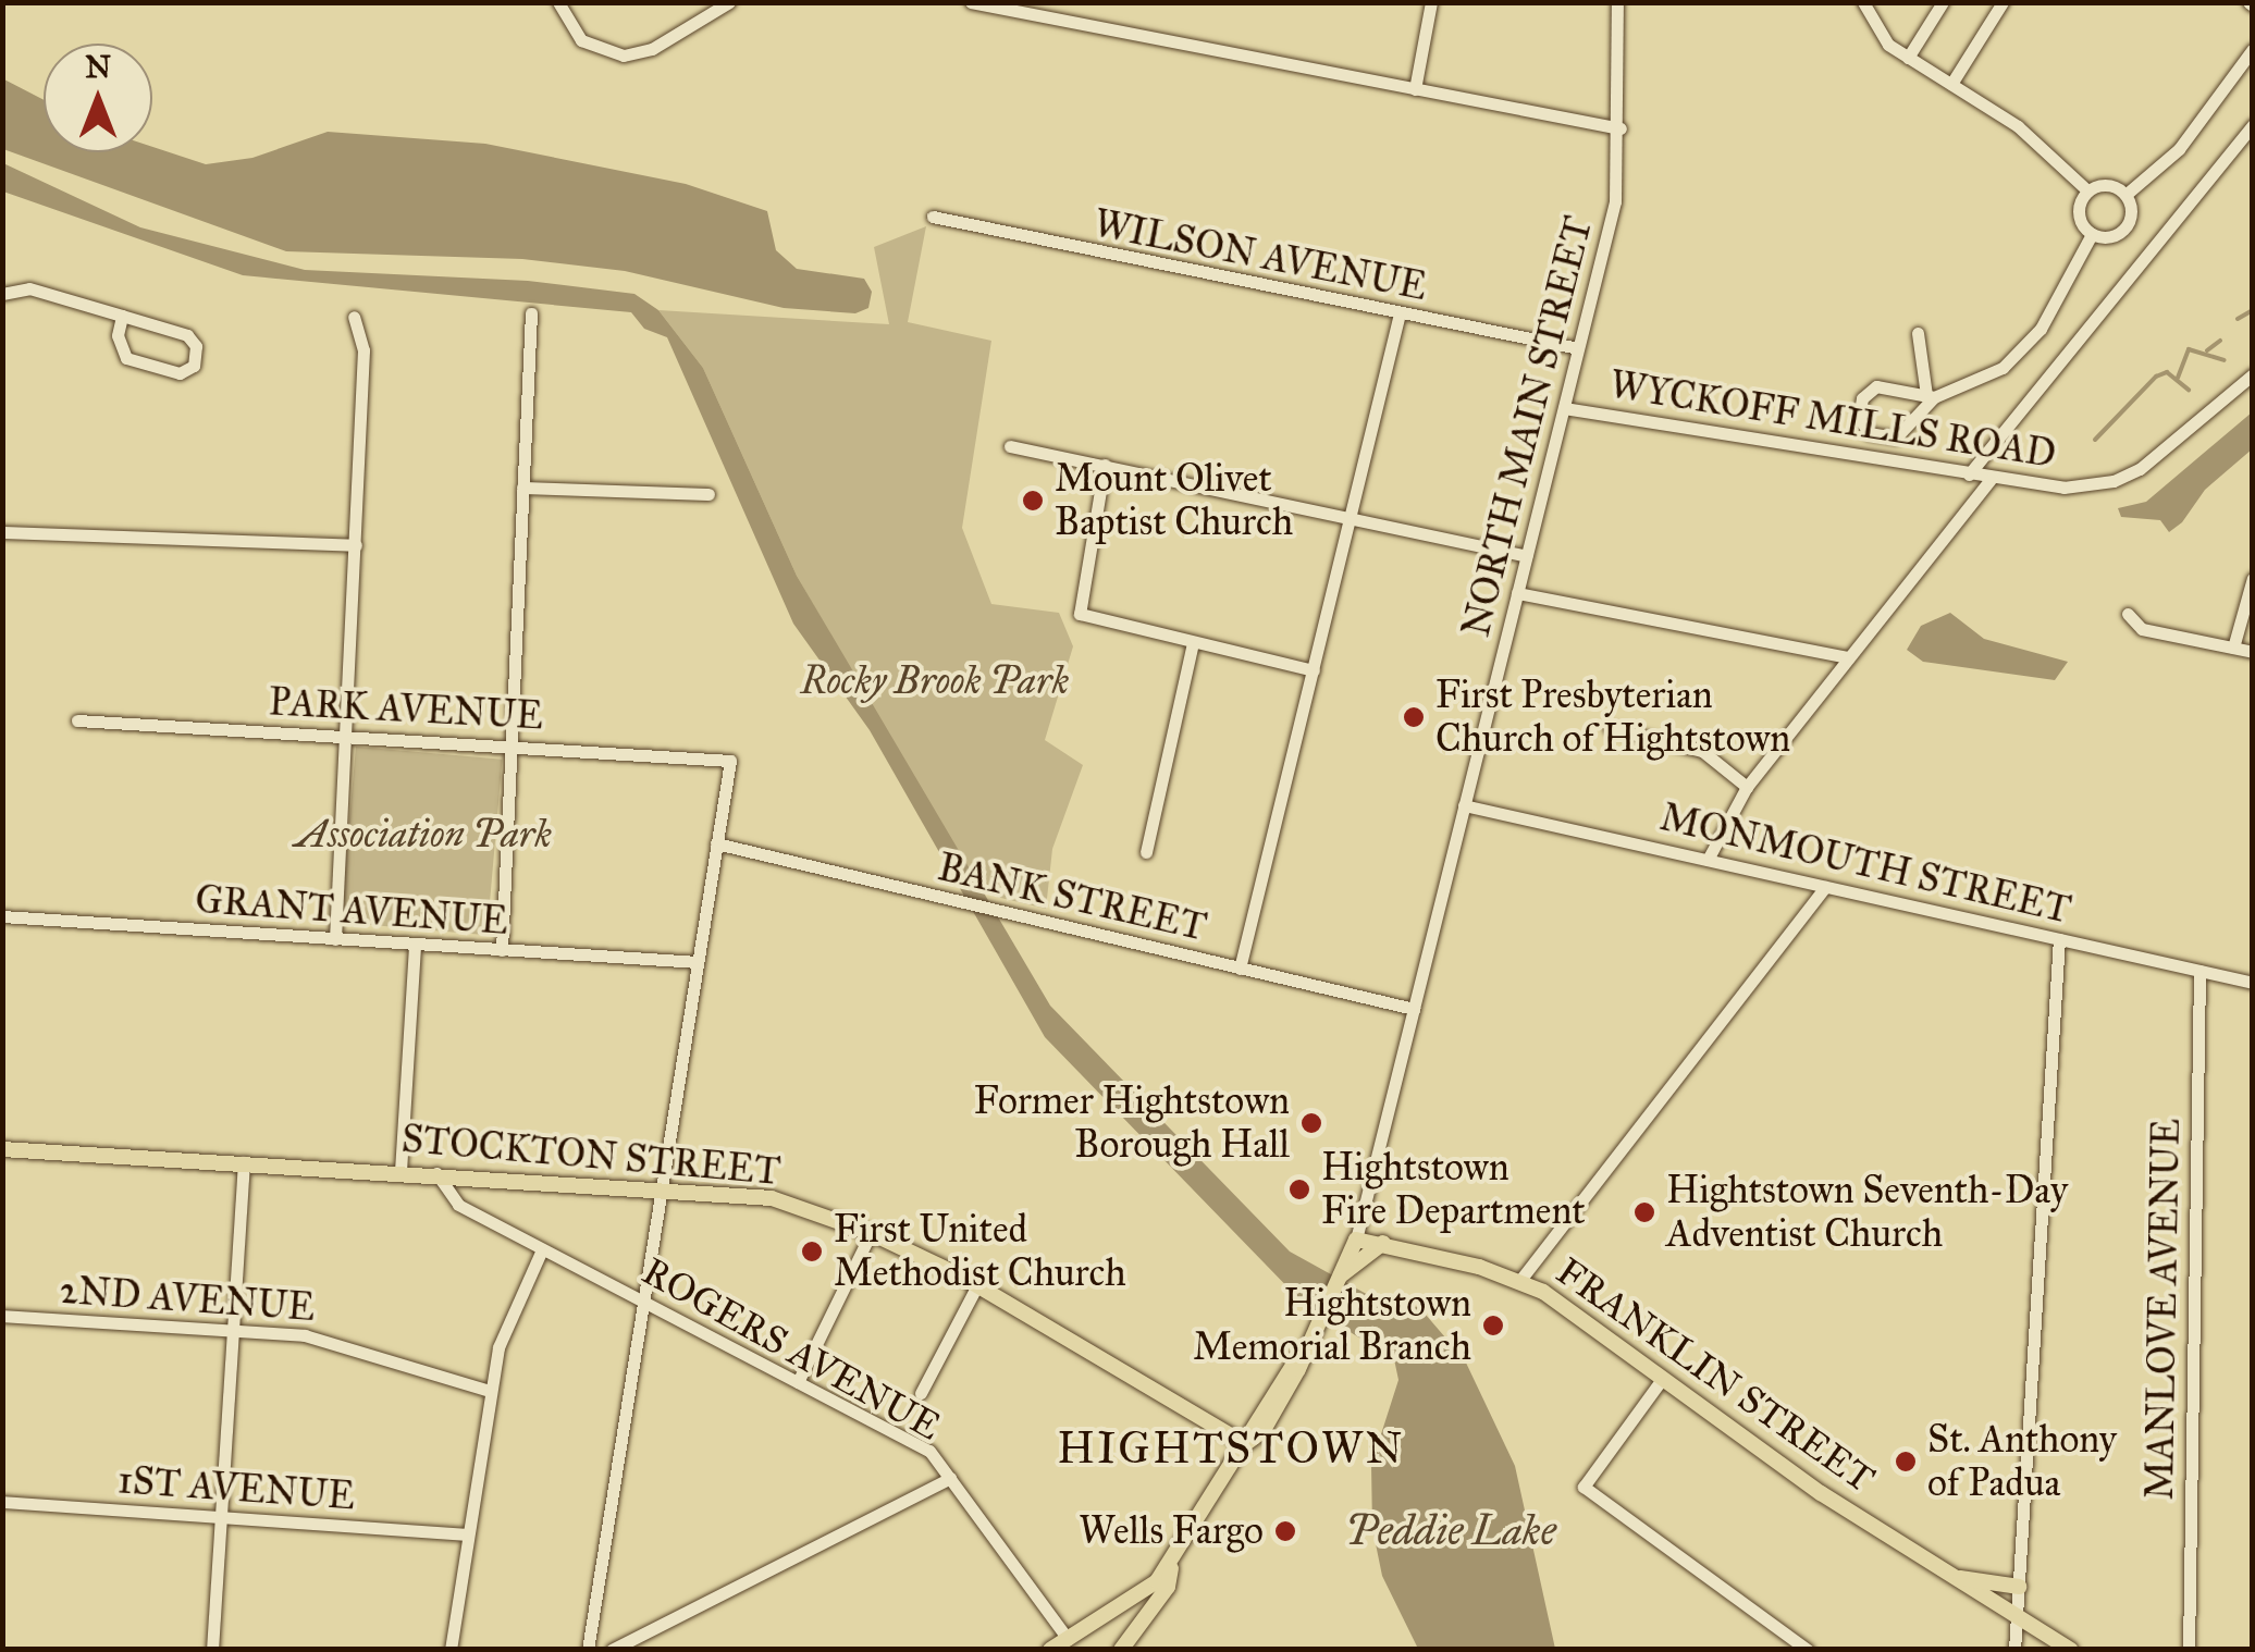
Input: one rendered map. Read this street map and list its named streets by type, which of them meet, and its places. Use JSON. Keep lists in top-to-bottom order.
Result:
{
  "streets": {
    "main road": ["STOCKTON STREET", "FRANKLIN STREET"],
    "street": [
      "WILSON AVENUE",
      "WYCKOFF MILLS ROAD",
      "NORTH MAIN STREET",
      "PARK AVENUE",
      "MONMOUTH STREET",
      "BANK STREET",
      "GRANT AVENUE",
      "2ND AVENUE",
      "MANLOVE AVENUE",
      "ROGERS AVENUE",
      "1ST AVENUE"
    ]
  },
  "crossings": [
    ["WILSON AVENUE", "NORTH MAIN STREET"],
    ["WYCKOFF MILLS ROAD", "NORTH MAIN STREET"],
    ["NORTH MAIN STREET", "MONMOUTH STREET"],
    ["NORTH MAIN STREET", "BANK STREET"],
    ["NORTH MAIN STREET", "FRANKLIN STREET"],
    ["PARK AVENUE", "BANK STREET"],
    ["MONMOUTH STREET", "MANLOVE AVENUE"],
    ["STOCKTON STREET", "ROGERS AVENUE"]
  ],
  "districts": ["HIGHTSTOWN"],
  "water": ["Peddie Lake"],
  "parks": ["Rocky Brook Park", "Association Park"],
  "places": [
    "Mount Olivet Baptist Church",
    "First Presbyterian Church of Hightstown",
    "Former Hightstown Borough Hall",
    "Hightstown Fire Department",
    "Hightstown Seventh-Day Adventist Church",
    "First United Methodist Church",
    "Hightstown Memorial Branch",
    "St. Anthony of Padua",
    "Wells Fargo"
  ],
  "north": "top"
}
